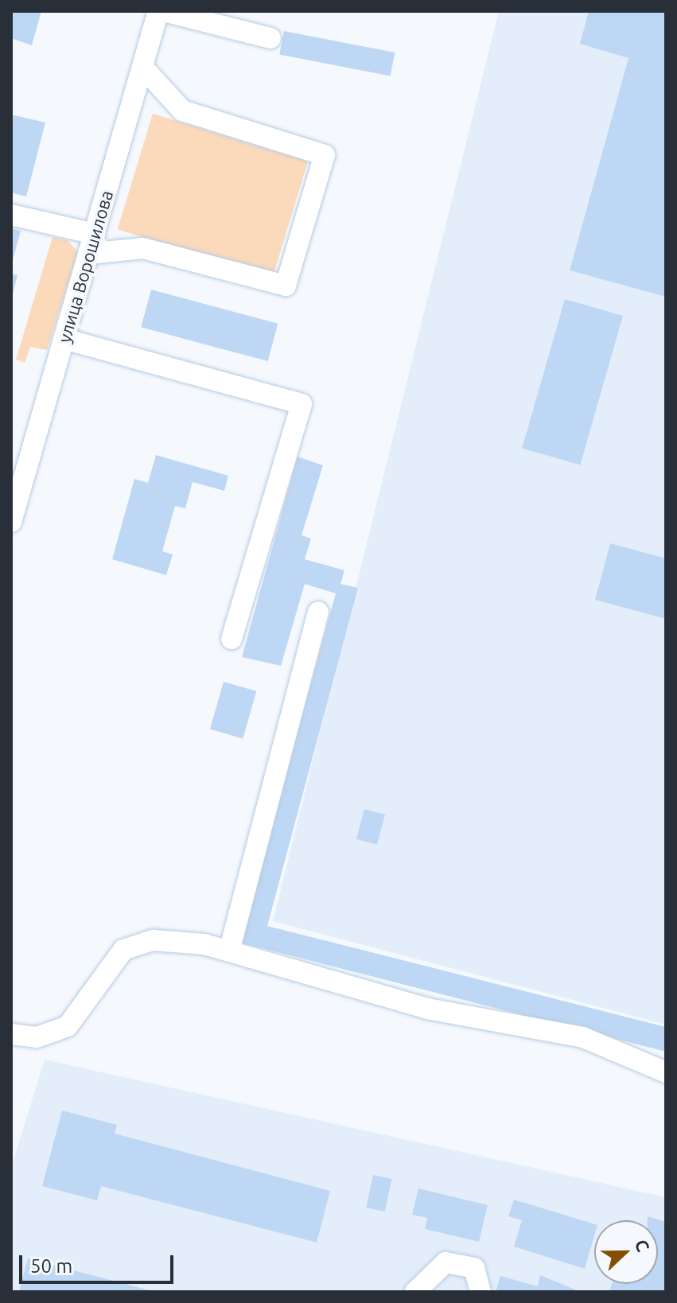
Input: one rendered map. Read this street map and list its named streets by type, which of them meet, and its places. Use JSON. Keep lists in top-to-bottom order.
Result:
{
  "streets": {
    "street": ["улица Ворошилова"]
  },
  "scale_bar": "50 m",
  "north": "right"
}
